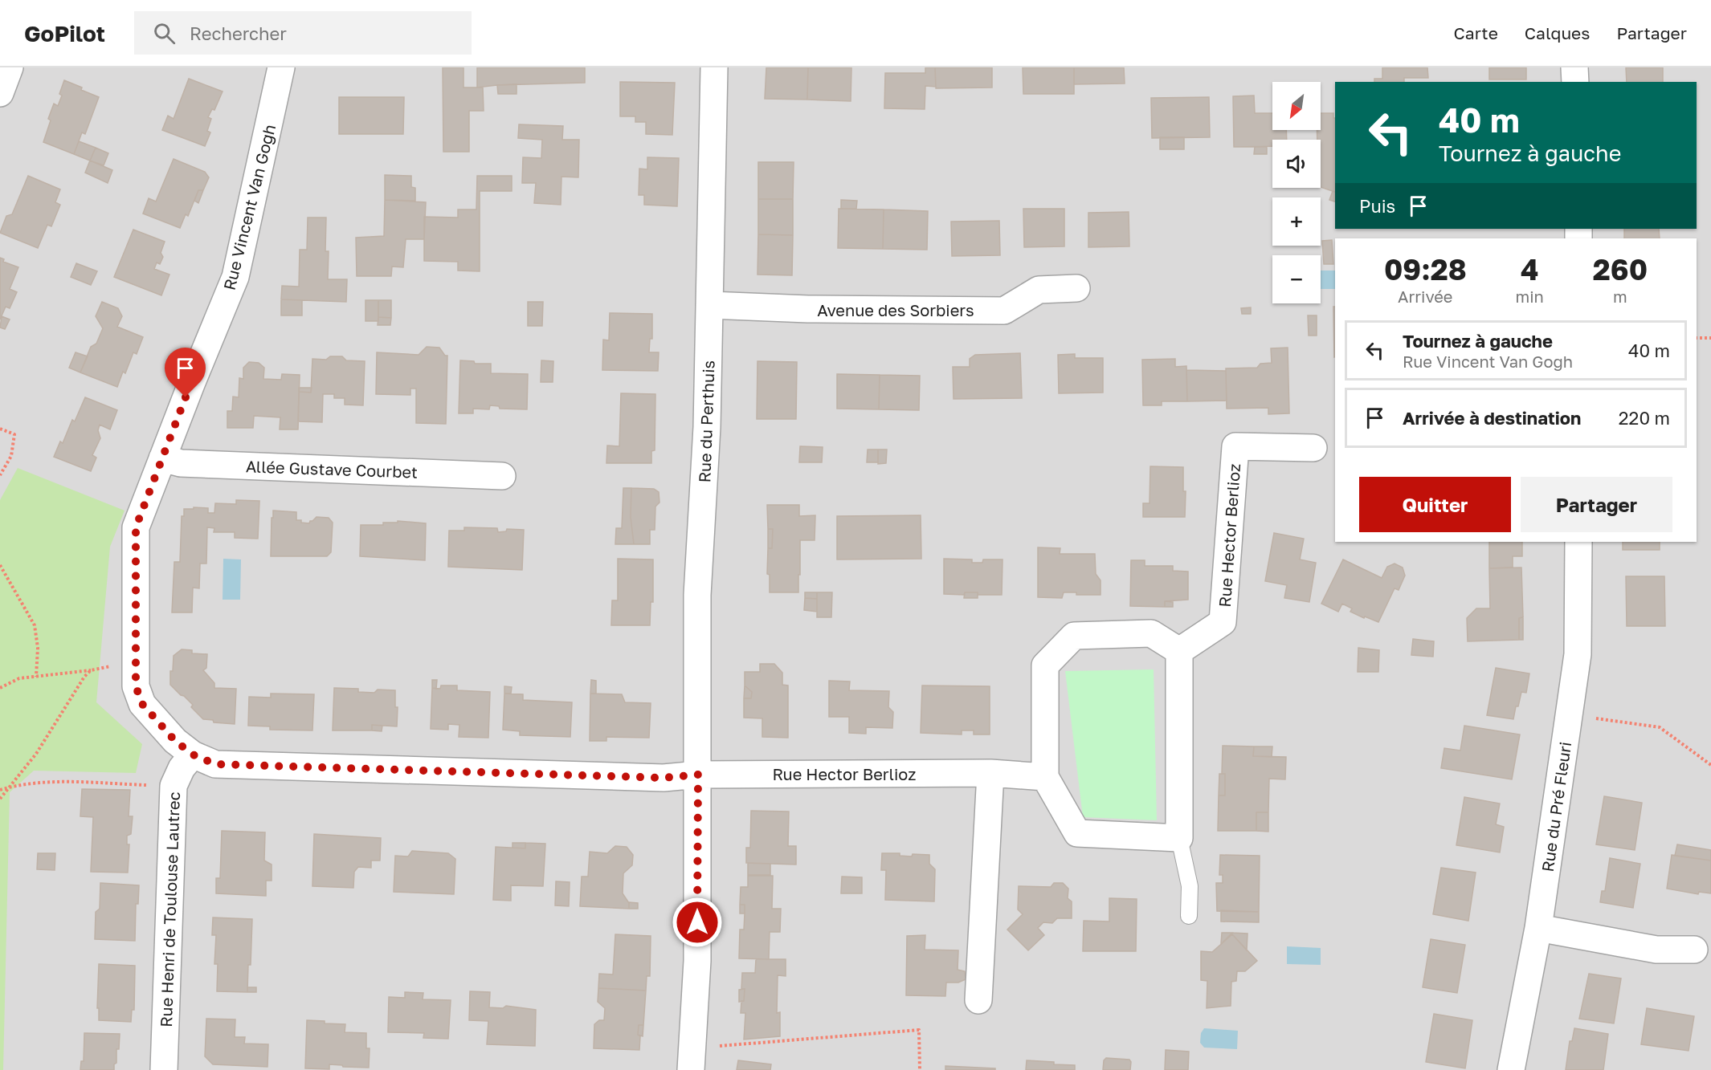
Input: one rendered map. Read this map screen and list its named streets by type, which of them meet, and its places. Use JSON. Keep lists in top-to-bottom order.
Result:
{
  "streets": {
    "street": [
      "Rue Vincent Van Gogh",
      "Avenue des Sorbiers",
      "Rue du Perthuis",
      "Allée Gustave Courbet",
      "Rue Hector Berlioz",
      "Rue du Pré Fleuri",
      "Rue Henri de Toulouse Lautrec"
    ]
  },
  "crossings": [
    ["Rue Vincent Van Gogh", "Rue du Perthuis"],
    ["Rue Vincent Van Gogh", "Allée Gustave Courbet"],
    ["Rue Vincent Van Gogh", "Rue Hector Berlioz"],
    ["Rue Vincent Van Gogh", "Rue Henri de Toulouse Lautrec"],
    ["Avenue des Sorbiers", "Rue du Perthuis"],
    ["Rue du Perthuis", "Rue Hector Berlioz"]
  ],
  "north": "bottom left",
  "page": {
    "header": "GoPilot",
    "search": "Rechercher",
    "nav": ["Carte", "Calques", "Partager"],
    "map_buttons": ["+", "−"],
    "turn": ["40 m", "Tournez à gauche"],
    "then": "Puis",
    "eta": [
      "09:28",
      "Arrivée",
      "4",
      "min",
      "260",
      "m"
    ],
    "list": [
      {
        "name": "Tournez à gauche",
        "note": "Rue Vincent Van Gogh",
        "value": "40 m"
      },
      {
        "name": "Arrivée à destination",
        "value": "220 m"
      }
    ],
    "buttons": ["Quitter", "Partager"]
  }
}
